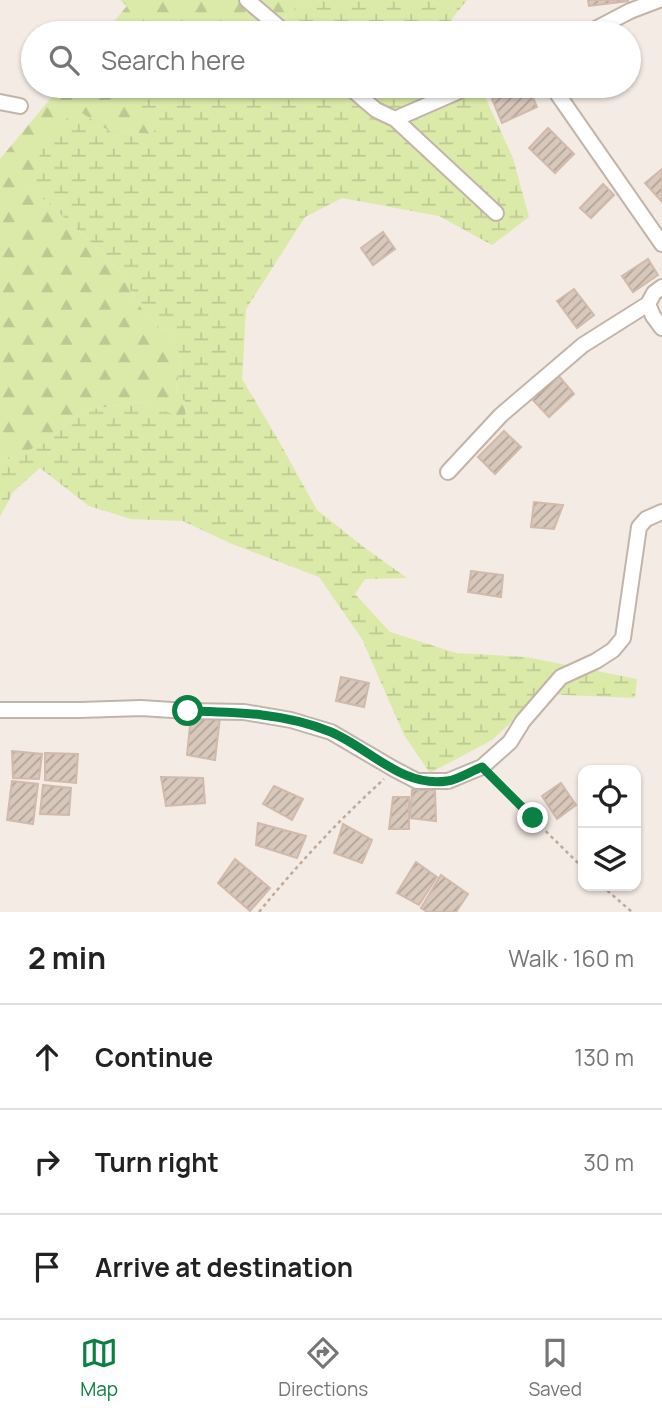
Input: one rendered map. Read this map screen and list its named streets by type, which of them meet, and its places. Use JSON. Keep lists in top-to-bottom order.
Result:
{
  "page": {
    "search": "Search here",
    "heading": ["2 min", "Walk · 160 m"],
    "list": [
      ["Continue", "130 m"],
      ["Turn right", "30 m"],
      "Arrive at destination"
    ],
    "nav": ["Map", "Directions", "Saved"]
  }
}
